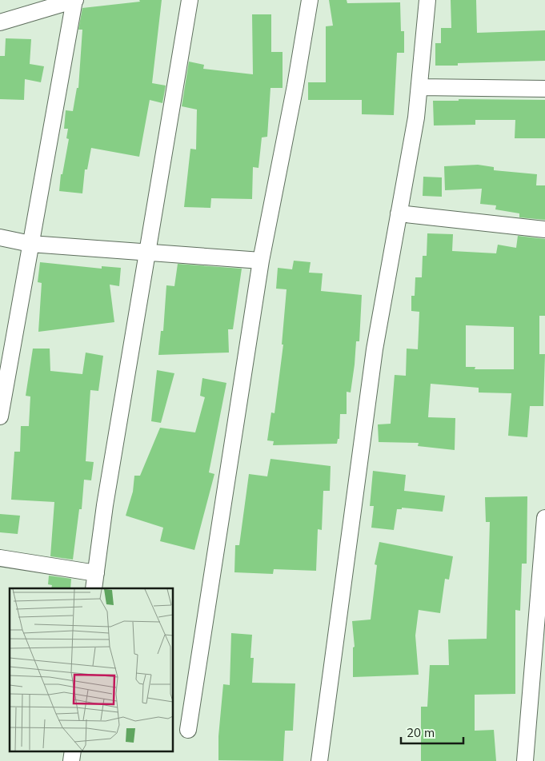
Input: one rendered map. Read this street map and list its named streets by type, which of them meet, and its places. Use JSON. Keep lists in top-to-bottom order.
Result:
{
  "scale_bar": "20 m"
}
